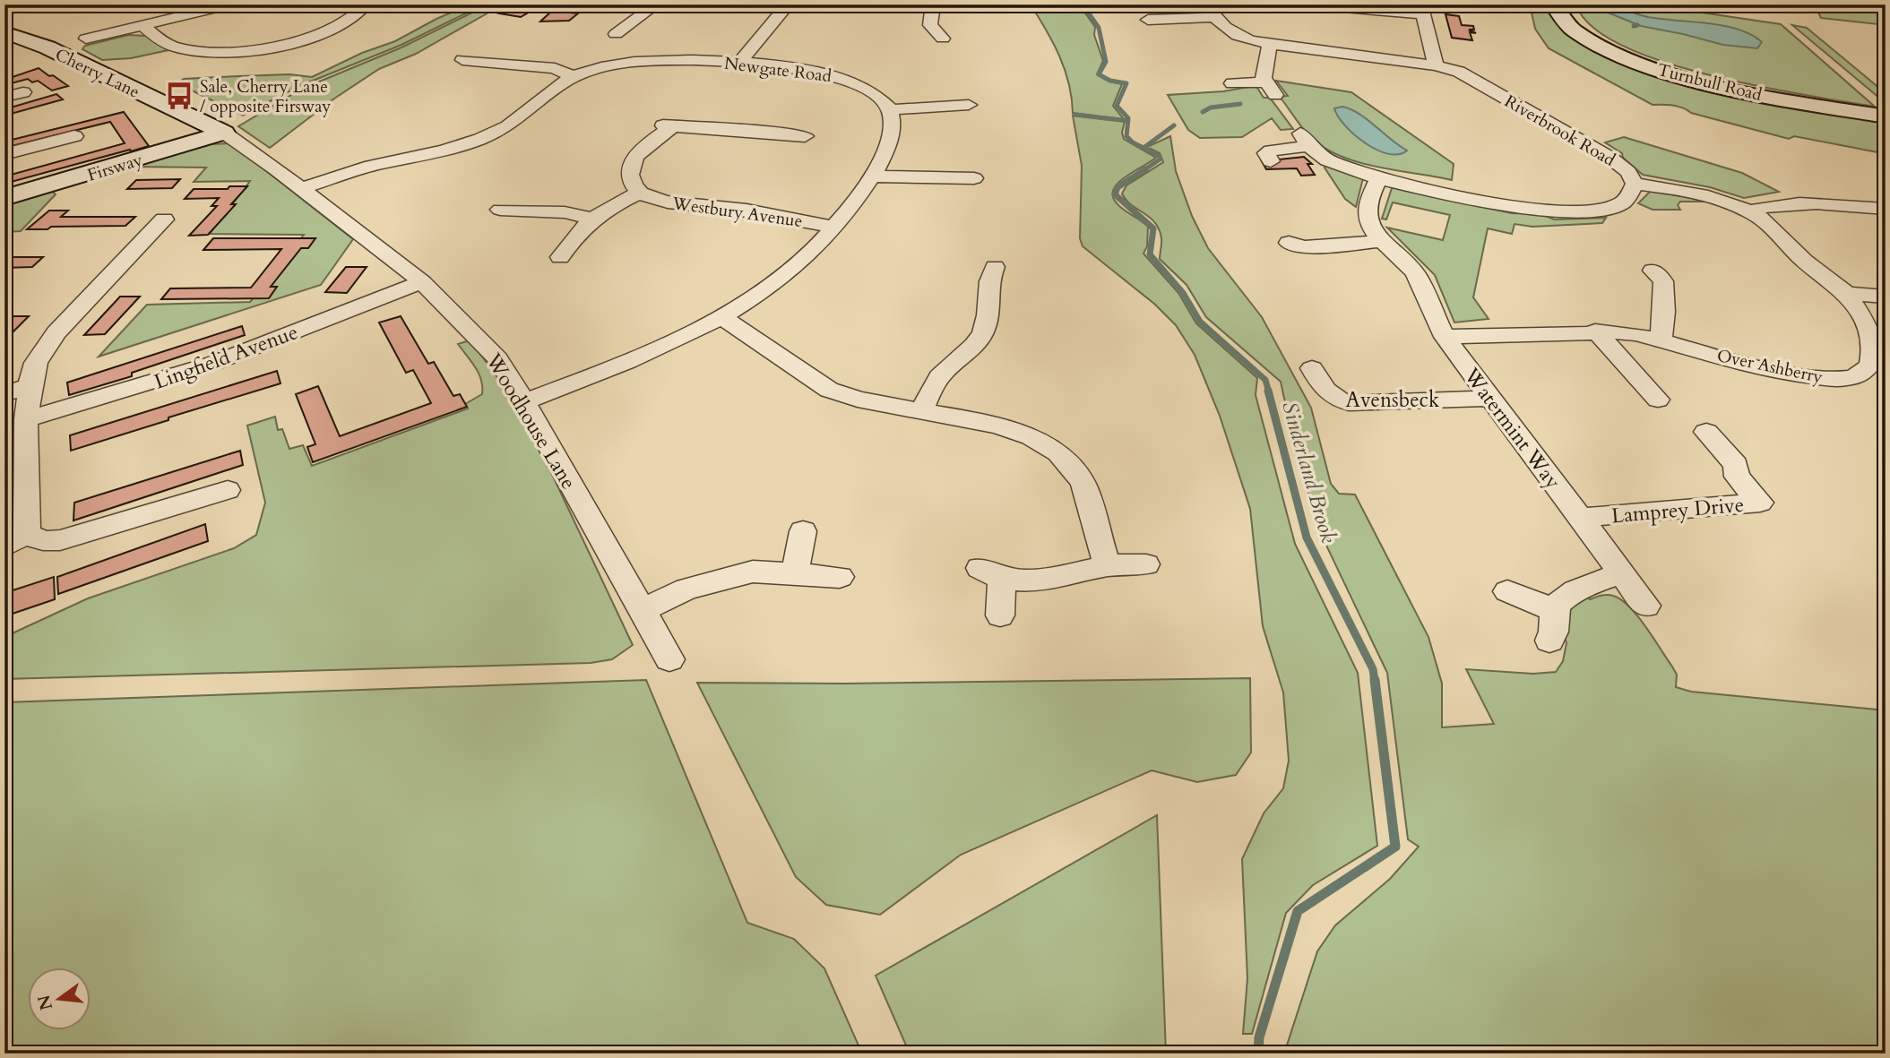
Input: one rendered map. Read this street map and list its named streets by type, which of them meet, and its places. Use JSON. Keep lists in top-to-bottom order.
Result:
{
  "streets": {
    "street": [
      "Newgate Road",
      "Cherry Lane",
      "Turnbull Road",
      "Riverbrook Road",
      "Firsway",
      "Westbury Avenue",
      "Lingfield Avenue",
      "Over Ashberry",
      "Avensbeck",
      "Woodhouse Lane",
      "Watermint Way",
      "Lamprey Drive"
    ]
  },
  "crossings": [
    ["Newgate Road", "Woodhouse Lane"],
    ["Cherry Lane", "Firsway"],
    ["Cherry Lane", "Woodhouse Lane"],
    ["Riverbrook Road", "Over Ashberry"],
    ["Riverbrook Road", "Watermint Way"],
    ["Firsway", "Woodhouse Lane"],
    ["Lingfield Avenue", "Woodhouse Lane"],
    ["Over Ashberry", "Watermint Way"],
    ["Avensbeck", "Watermint Way"],
    ["Watermint Way", "Lamprey Drive"]
  ],
  "water": ["Sinderland Brook"],
  "places": {
    "bus stop": ["Sale, Cherry Lane / opposite Firsway"]
  },
  "north": "left"
}
